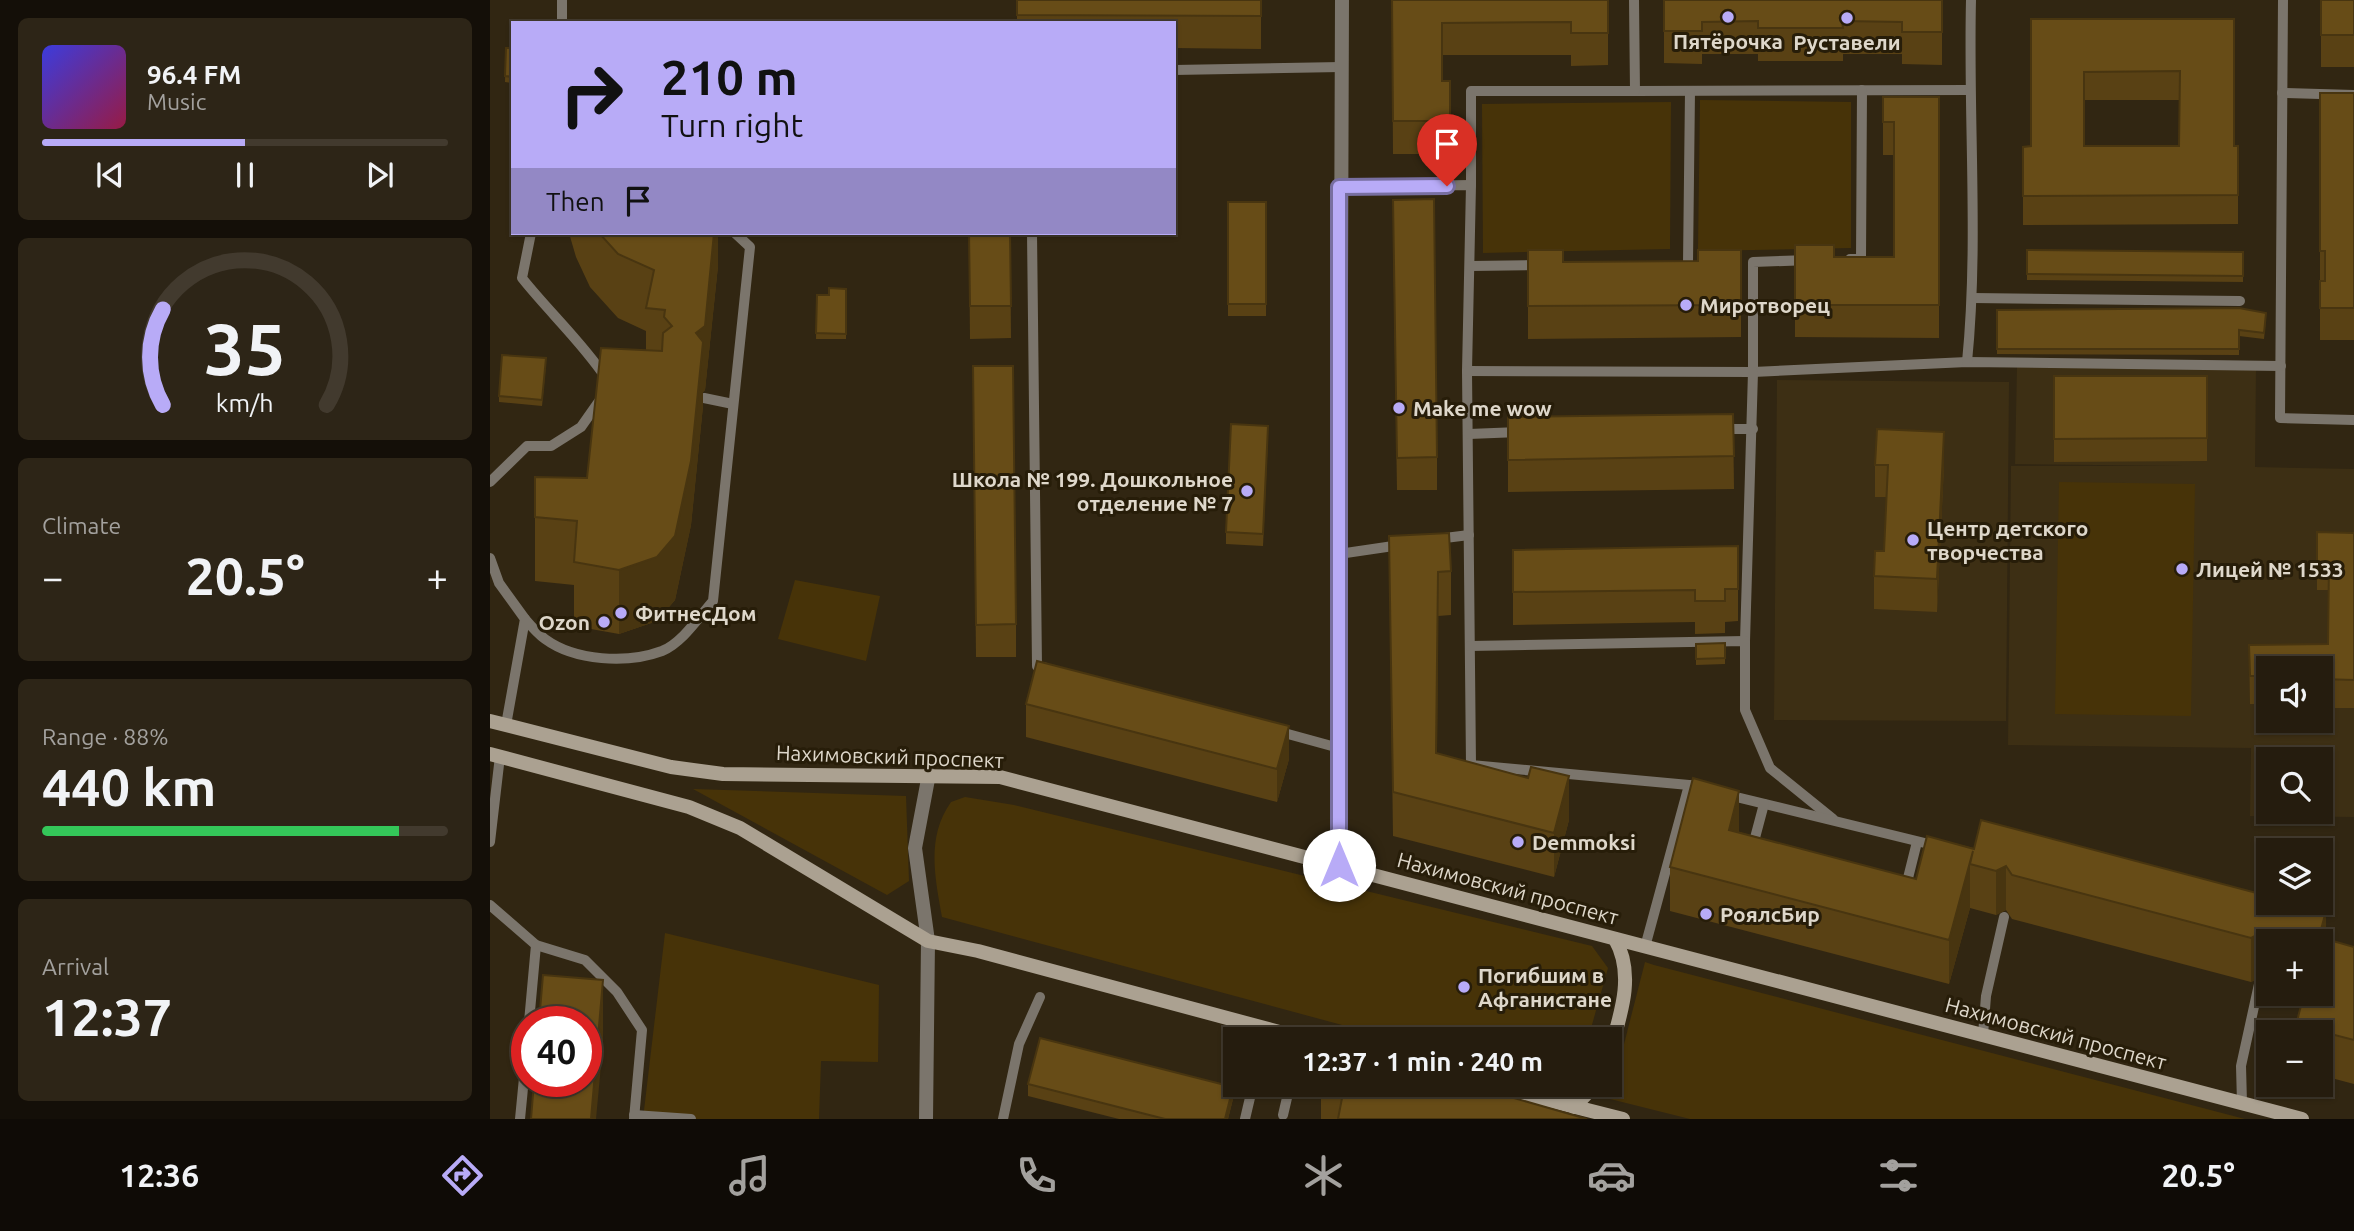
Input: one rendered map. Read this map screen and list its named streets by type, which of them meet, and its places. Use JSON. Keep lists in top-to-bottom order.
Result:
{
  "streets": {
    "main road": ["Нахимовский проспект"]
  },
  "places": [
    "Пятёрочка",
    "Руставели",
    "Миротворец",
    "Make me wow",
    "Школа № 199. Дошкольное отделение № 7",
    "Центр детского творчества",
    "Лицей № 1533",
    "ФитнесДом",
    "Ozon",
    "Demmoksi",
    "РоялсБир",
    "Погибшим в Афганистане"
  ],
  "page": {
    "turn": ["210 m", "Turn right"],
    "song": ["96.4 FM", "Music"],
    "then": "Then",
    "tile": [
      "Climate",
      ["Range · 88%", "440 km"],
      ["Arrival", "12:37"]
    ],
    "heat": ["−", "20.5°", "+"],
    "map_buttons": ["+", "−"],
    "limit": "40",
    "trip": "12:37 · 1 min · 240 m",
    "tabs": ["12:36", "20.5°"],
    "gauge": ["35", "km/h"]
  }
}
